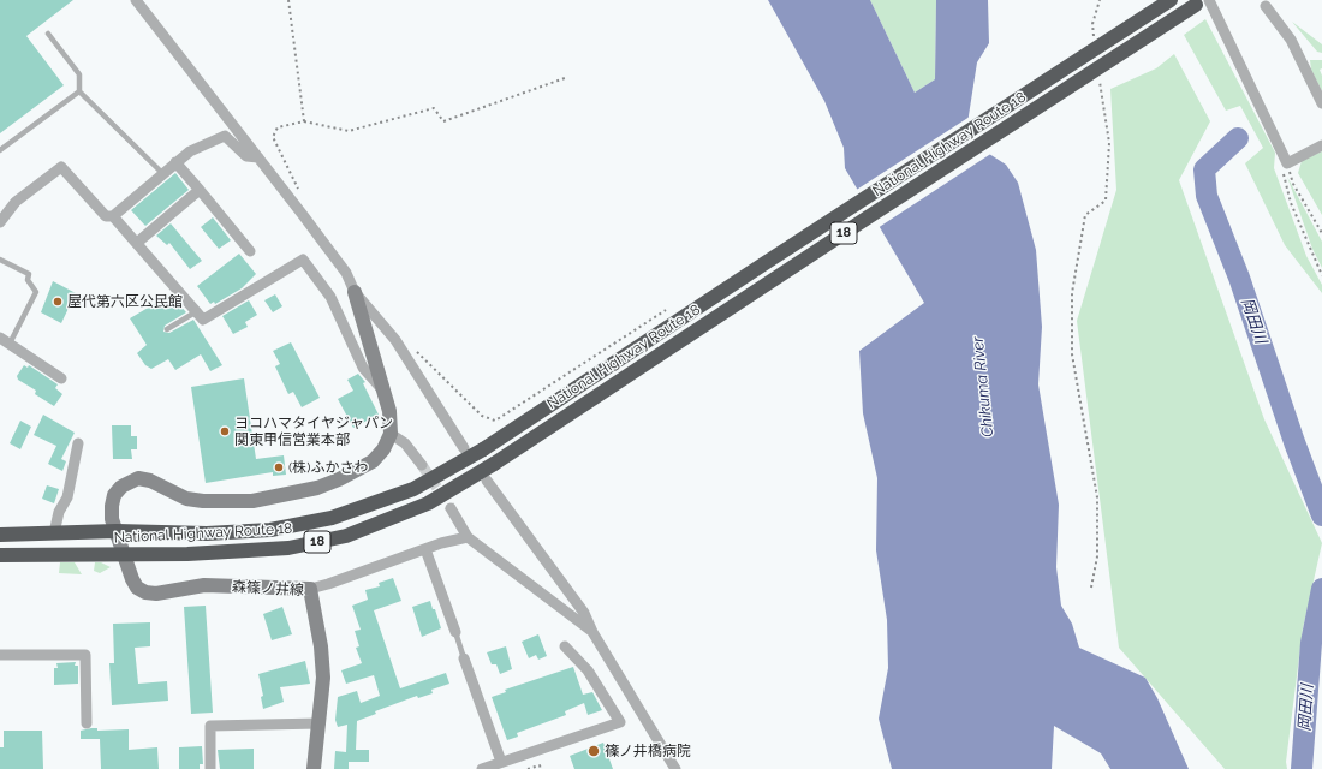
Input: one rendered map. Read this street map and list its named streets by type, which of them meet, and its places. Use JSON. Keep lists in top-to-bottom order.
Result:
{
  "streets": {
    "highway": ["National Highway Route 18", "18"],
    "street": ["森篠ノ井線"]
  },
  "crossings": [
    ["National Highway Route 18", "森篠ノ井線"]
  ],
  "water": ["岡田川", "Chikuma River"],
  "places": [
    "屋代第六区公民館",
    "ヨコハマタイヤジャパン 関東甲信営業本部",
    "(株)ふかさわ",
    "篠ノ井橋病院"
  ]
}
